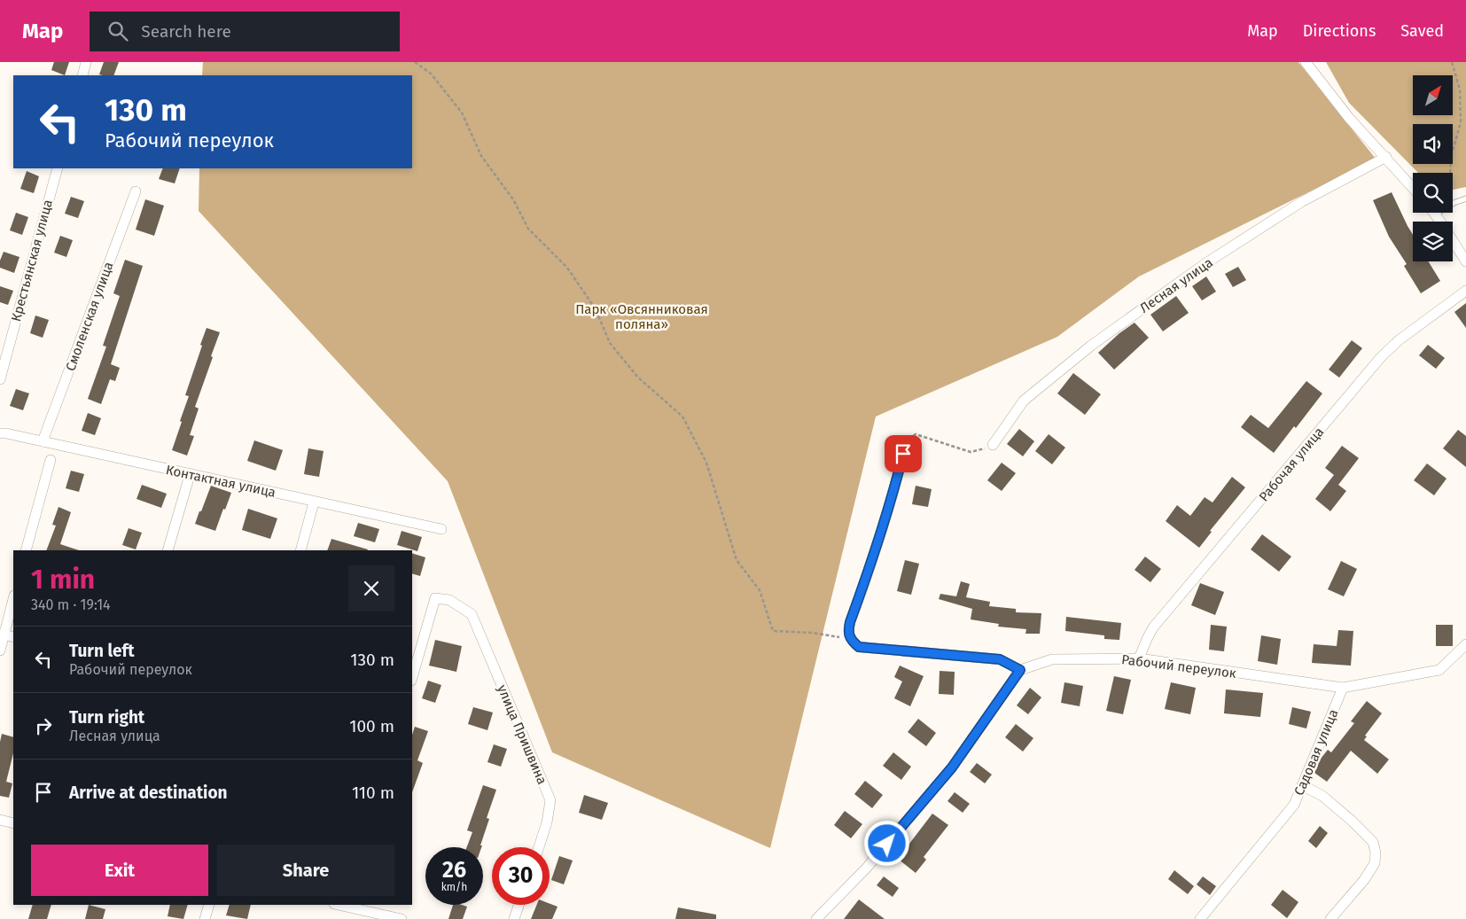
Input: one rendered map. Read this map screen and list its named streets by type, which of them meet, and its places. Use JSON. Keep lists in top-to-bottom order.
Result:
{
  "streets": {
    "street": [
      "Крестьянская улица",
      "Лесная улица",
      "Смоленская улица",
      "Рабочая улица",
      "Контактная улица",
      "Рабочий переулок",
      "улица Пришвина",
      "Садовая улица"
    ]
  },
  "crossings": [
    ["Смоленская улица", "Контактная улица"],
    ["Рабочая улица", "Рабочий переулок"],
    ["Рабочий переулок", "Садовая улица"]
  ],
  "parks": ["Парк «Овсянниковая поляна»"],
  "north": "top right",
  "page": {
    "header": "Map",
    "search": "Search here",
    "nav": ["Map", "Directions", "Saved"],
    "turn": ["130 m", "Рабочий переулок"],
    "heading": ["1 min", "340 m · 19:14"],
    "list": [
      {
        "name": "Turn left",
        "note": "Рабочий переулок",
        "value": "130 m"
      },
      {
        "name": "Turn right",
        "note": "Лесная улица",
        "value": "100 m"
      },
      {
        "name": "Arrive at destination",
        "value": "110 m"
      }
    ],
    "buttons": ["Exit", "Share"],
    "speed": "26 km/h",
    "limit": "30"
  }
}
